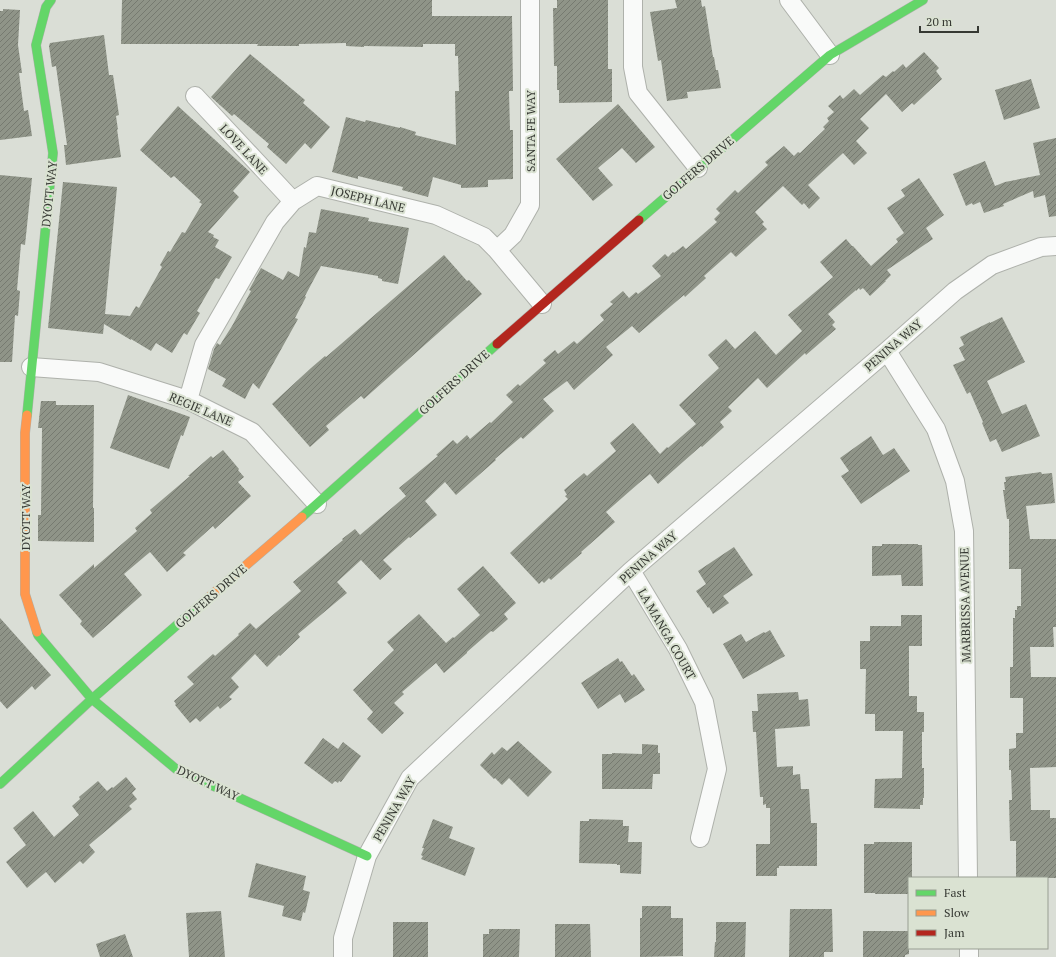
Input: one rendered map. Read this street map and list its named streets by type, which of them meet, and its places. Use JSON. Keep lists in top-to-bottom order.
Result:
{
  "streets": {
    "street": [
      "SANTA FE WAY",
      "LOVE LANE",
      "GOLFERS DRIVE",
      "DYOTT WAY",
      "JOSEPH LANE",
      "PENINA WAY",
      "REGIE LANE",
      "MARBRISSA AVENUE",
      "LA MANGA COURT"
    ]
  },
  "crossings": [
    ["SANTA FE WAY", "JOSEPH LANE"],
    ["LOVE LANE", "JOSEPH LANE"],
    ["GOLFERS DRIVE", "DYOTT WAY"],
    ["GOLFERS DRIVE", "JOSEPH LANE"],
    ["GOLFERS DRIVE", "REGIE LANE"],
    ["DYOTT WAY", "PENINA WAY"],
    ["DYOTT WAY", "REGIE LANE"],
    ["JOSEPH LANE", "REGIE LANE"],
    ["PENINA WAY", "MARBRISSA AVENUE"],
    ["PENINA WAY", "LA MANGA COURT"]
  ],
  "legend": ["Fast", "Slow", "Jam"],
  "scale_bar": "20 m"
}
